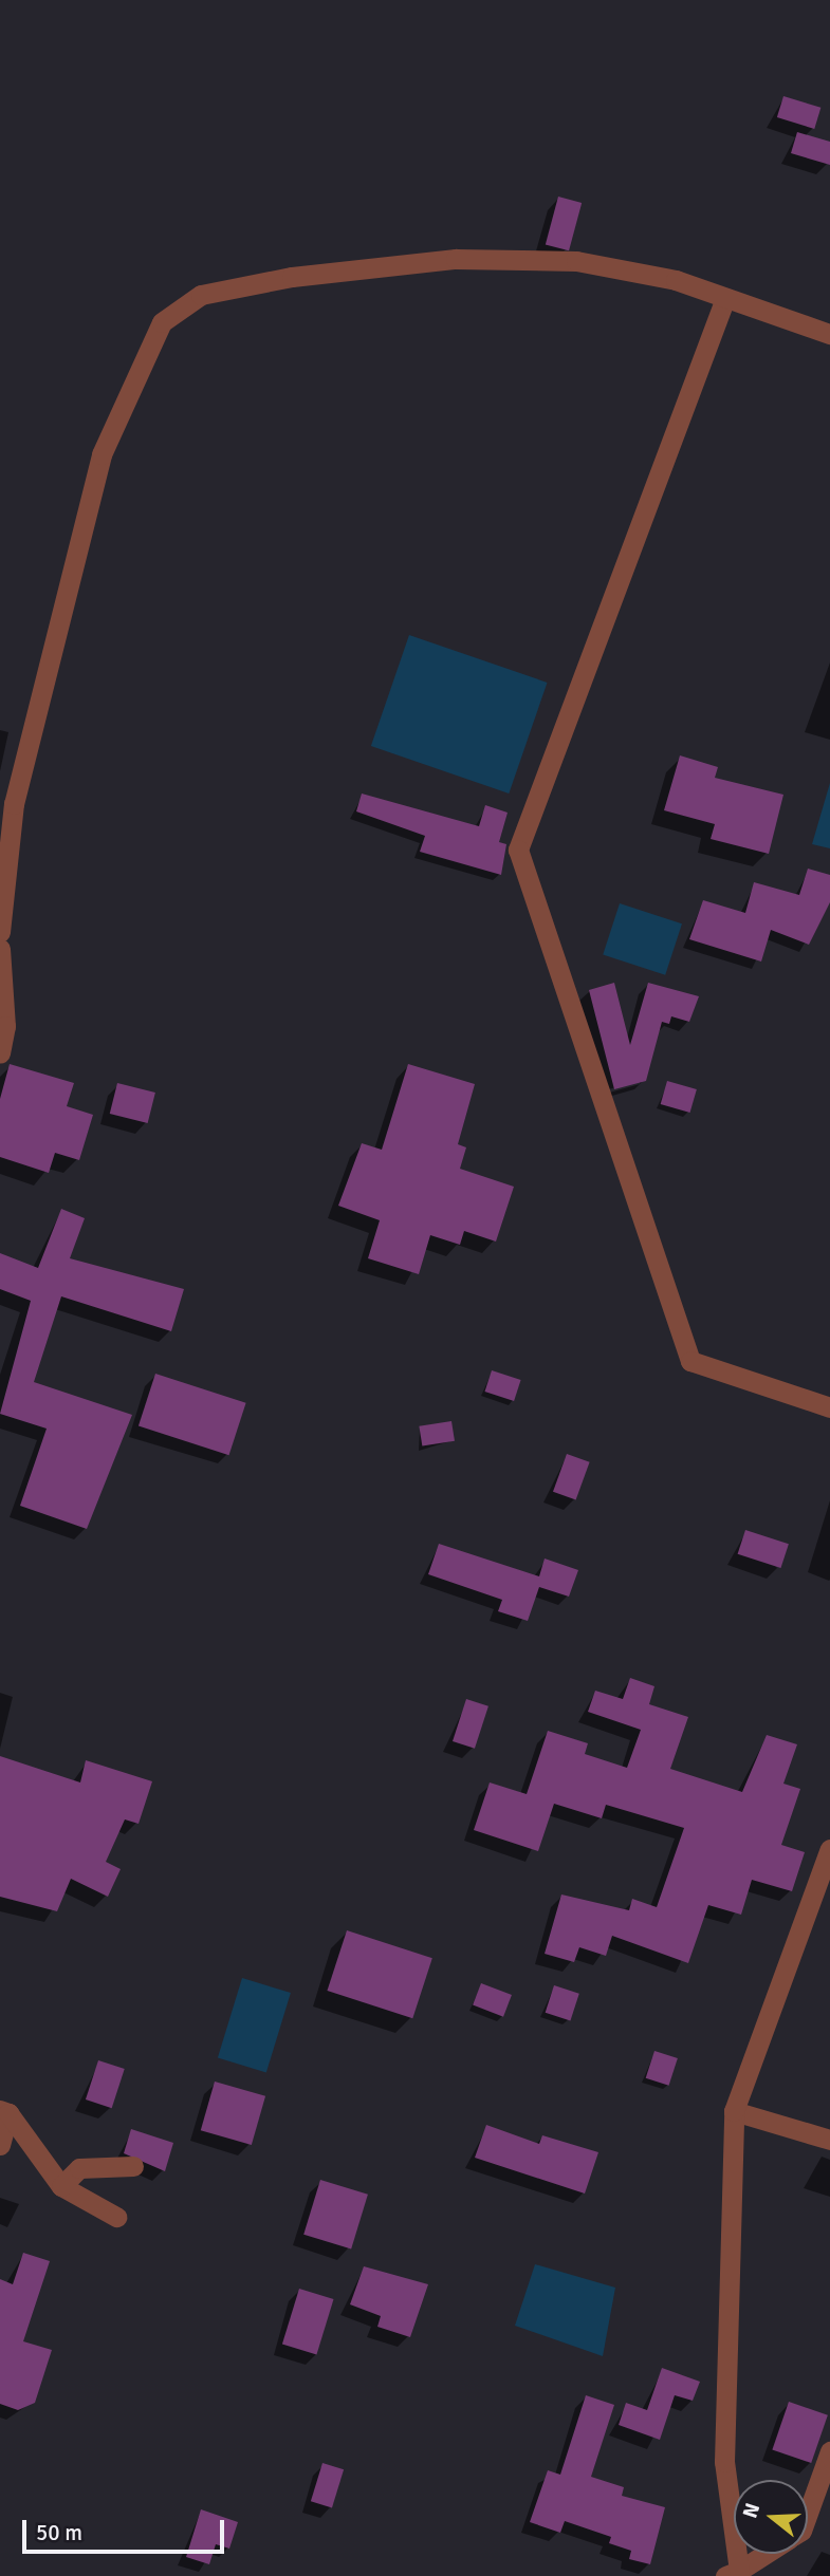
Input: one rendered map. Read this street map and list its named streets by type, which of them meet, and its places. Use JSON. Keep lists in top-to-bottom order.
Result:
{
  "scale_bar": "50 m",
  "north": "left"
}
